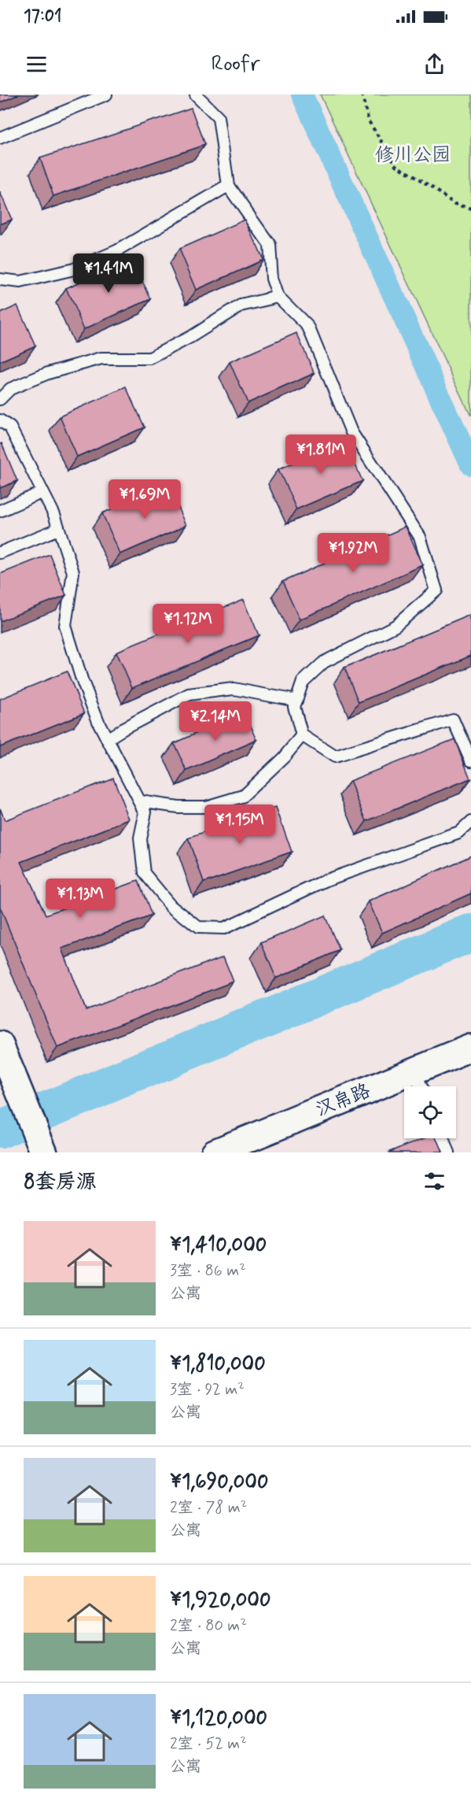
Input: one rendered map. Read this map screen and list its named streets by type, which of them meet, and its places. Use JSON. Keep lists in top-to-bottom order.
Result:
{
  "streets": {
    "street": ["汉帛路"]
  },
  "parks": ["修川公园"],
  "page": {
    "status": "17:01",
    "header": "Roofr",
    "price": [
      "¥1.41M",
      "¥1.81M",
      "¥1.69M",
      "¥1.92M",
      "¥1.12M",
      "¥2.14M",
      "¥1.15M",
      "¥1.13M"
    ],
    "heading": "8套房源",
    "list": [
      {
        "name": "¥1,410,000",
        "note": "3室 · 86 m² · 公寓"
      },
      {
        "name": "¥1,810,000",
        "note": "3室 · 92 m² · 公寓"
      },
      {
        "name": "¥1,690,000",
        "note": "2室 · 78 m² · 公寓"
      },
      {
        "name": "¥1,920,000",
        "note": "2室 · 80 m² · 公寓"
      },
      {
        "name": "¥1,120,000",
        "note": "2室 · 52 m² · 公寓"
      }
    ]
  }
}
